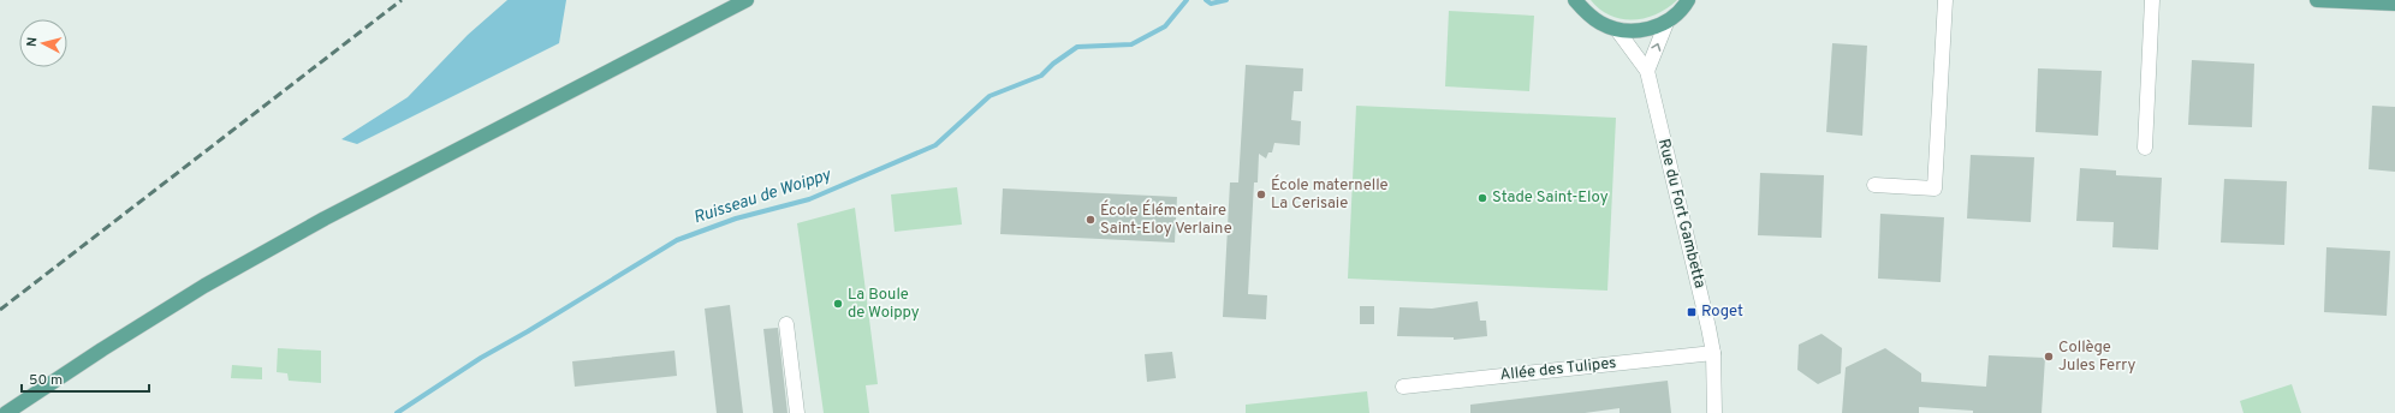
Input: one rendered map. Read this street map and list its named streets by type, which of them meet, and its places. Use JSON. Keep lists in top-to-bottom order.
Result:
{
  "streets": {
    "street": ["Rue du Fort Gambetta", "Allée des Tulipes"]
  },
  "crossings": [
    ["Rue du Fort Gambetta", "Allée des Tulipes"]
  ],
  "water": ["Ruisseau de Woippy"],
  "places": {
    "other": [
      "École maternelle La Cerisaie",
      "Stade Saint-Eloy",
      "École Élémentaire Saint-Eloy Verlaine",
      "La Boule de Woippy",
      "Collège Jules Ferry"
    ],
    "transit": ["Roget"]
  },
  "scale_bar": "50 m",
  "north": "left"
}
